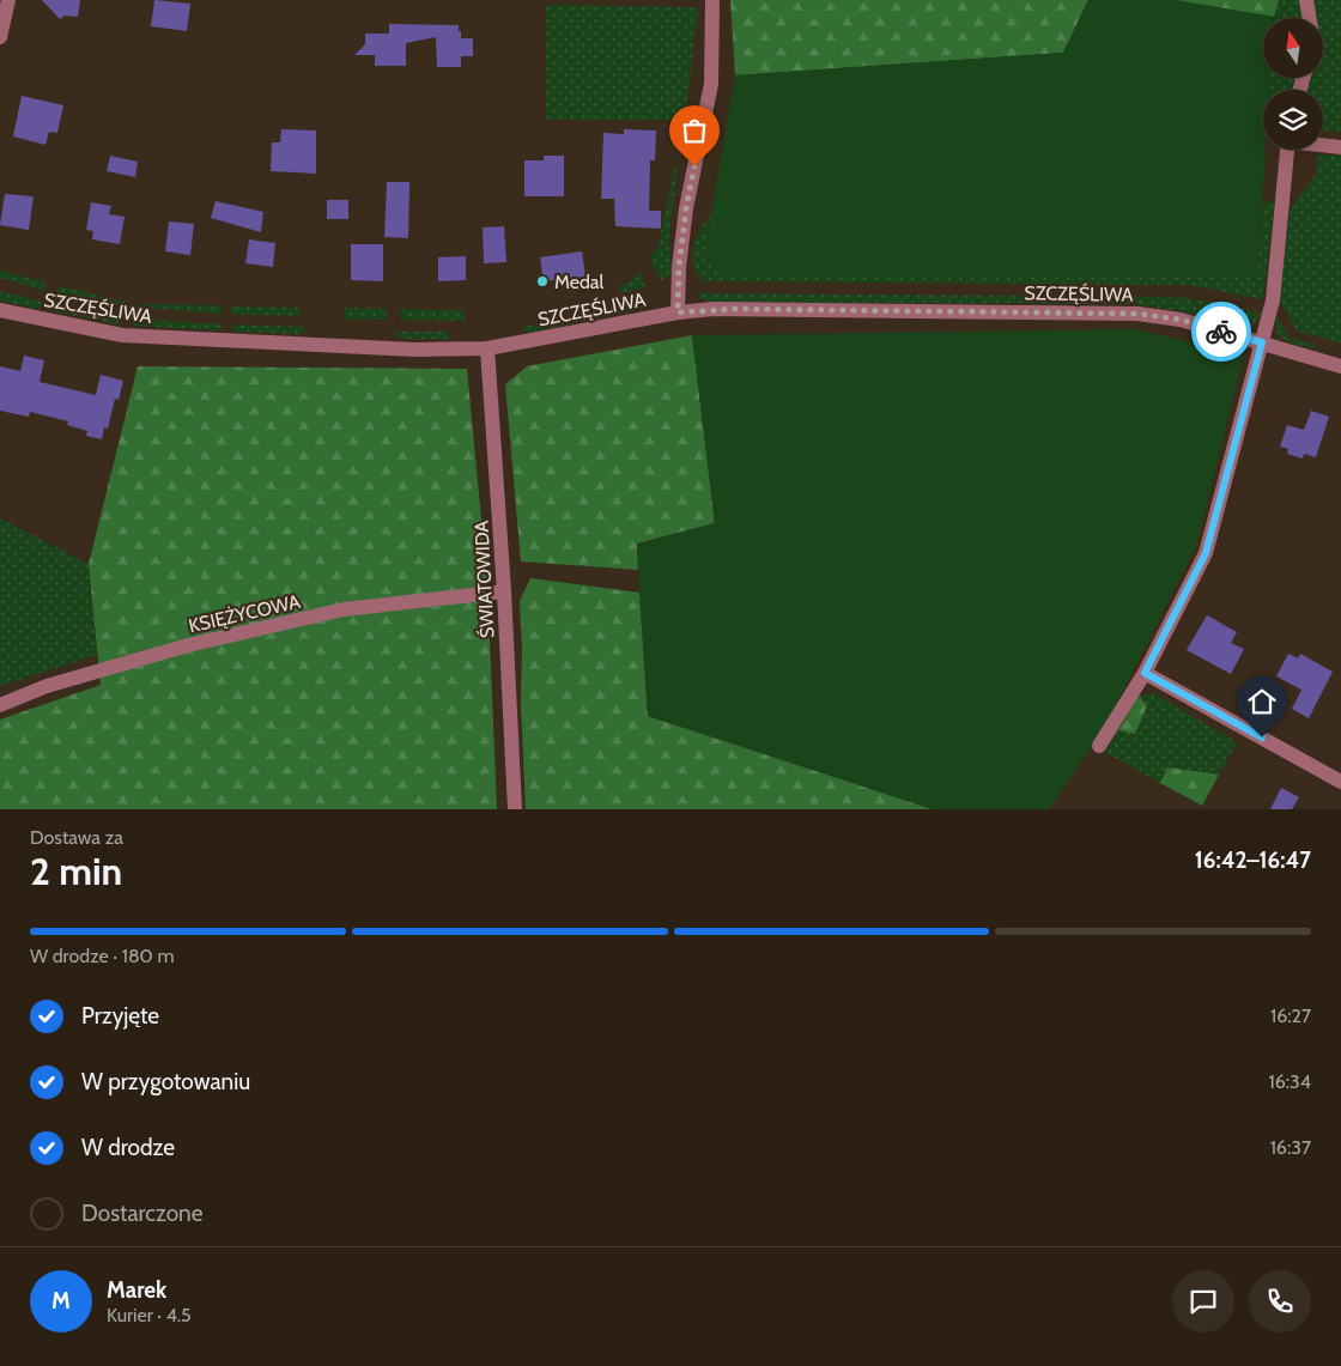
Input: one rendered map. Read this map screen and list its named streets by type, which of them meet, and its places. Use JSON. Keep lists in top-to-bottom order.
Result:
{
  "streets": {
    "street": ["SZCZĘŚLIWA", "ŚWIATOWIDA", "KSIĘŻYCOWA"]
  },
  "crossings": [
    ["SZCZĘŚLIWA", "ŚWIATOWIDA"],
    ["ŚWIATOWIDA", "KSIĘŻYCOWA"]
  ],
  "places": ["Medal"],
  "north": "top",
  "page": {
    "heading": ["2 min", "Dostawa za", "16:42–16:47"],
    "panel": ["Marek", "Kurier · 4.5"],
    "bar": "W drodze · 180 m",
    "list": [
      ["Przyjęte", "16:27"],
      ["W przygotowaniu", "16:34"],
      ["W drodze", "16:37"],
      "Dostarczone"
    ],
    "round": "M"
  }
}
